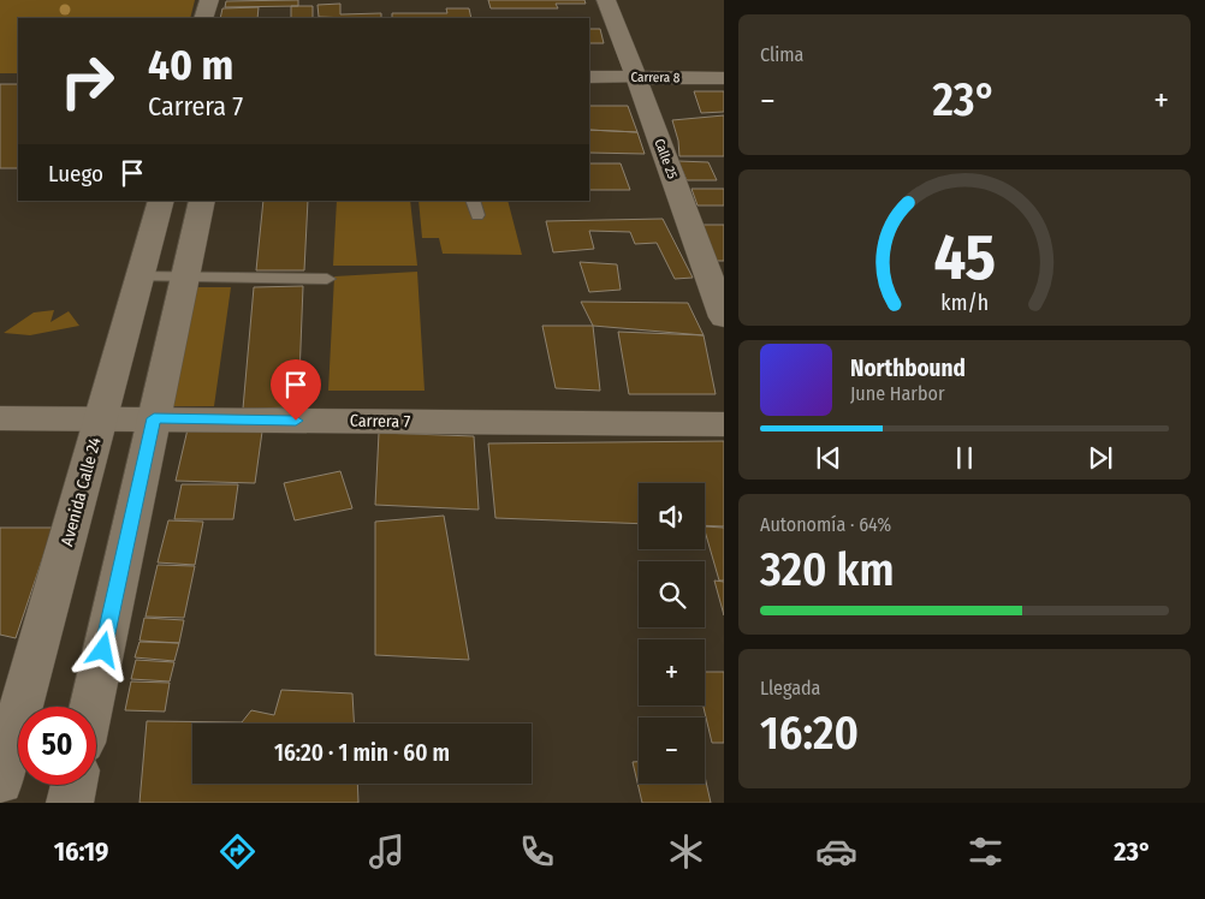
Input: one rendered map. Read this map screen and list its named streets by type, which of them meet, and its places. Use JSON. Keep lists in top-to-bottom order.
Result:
{
  "streets": {
    "main road": [
      "Carrera 8",
      "Calle 25",
      "Carrera 7",
      "Avenida Calle 24"
    ]
  },
  "crossings": [
    ["Carrera 8", "Calle 25"],
    ["Carrera 7", "Avenida Calle 24"]
  ],
  "page": {
    "tile": [
      "Clima",
      ["Autonomía · 64%", "320 km"],
      ["Llegada", "16:20"]
    ],
    "turn": ["40 m", "Carrera 7"],
    "heat": ["−", "23°", "+"],
    "then": "Luego",
    "song": ["Northbound", "June Harbor"],
    "map_buttons": ["+", "−"],
    "limit": "50",
    "trip": "16:20 · 1 min · 60 m",
    "tabs": ["16:19", "23°"],
    "gauge": ["45", "km/h"]
  }
}
